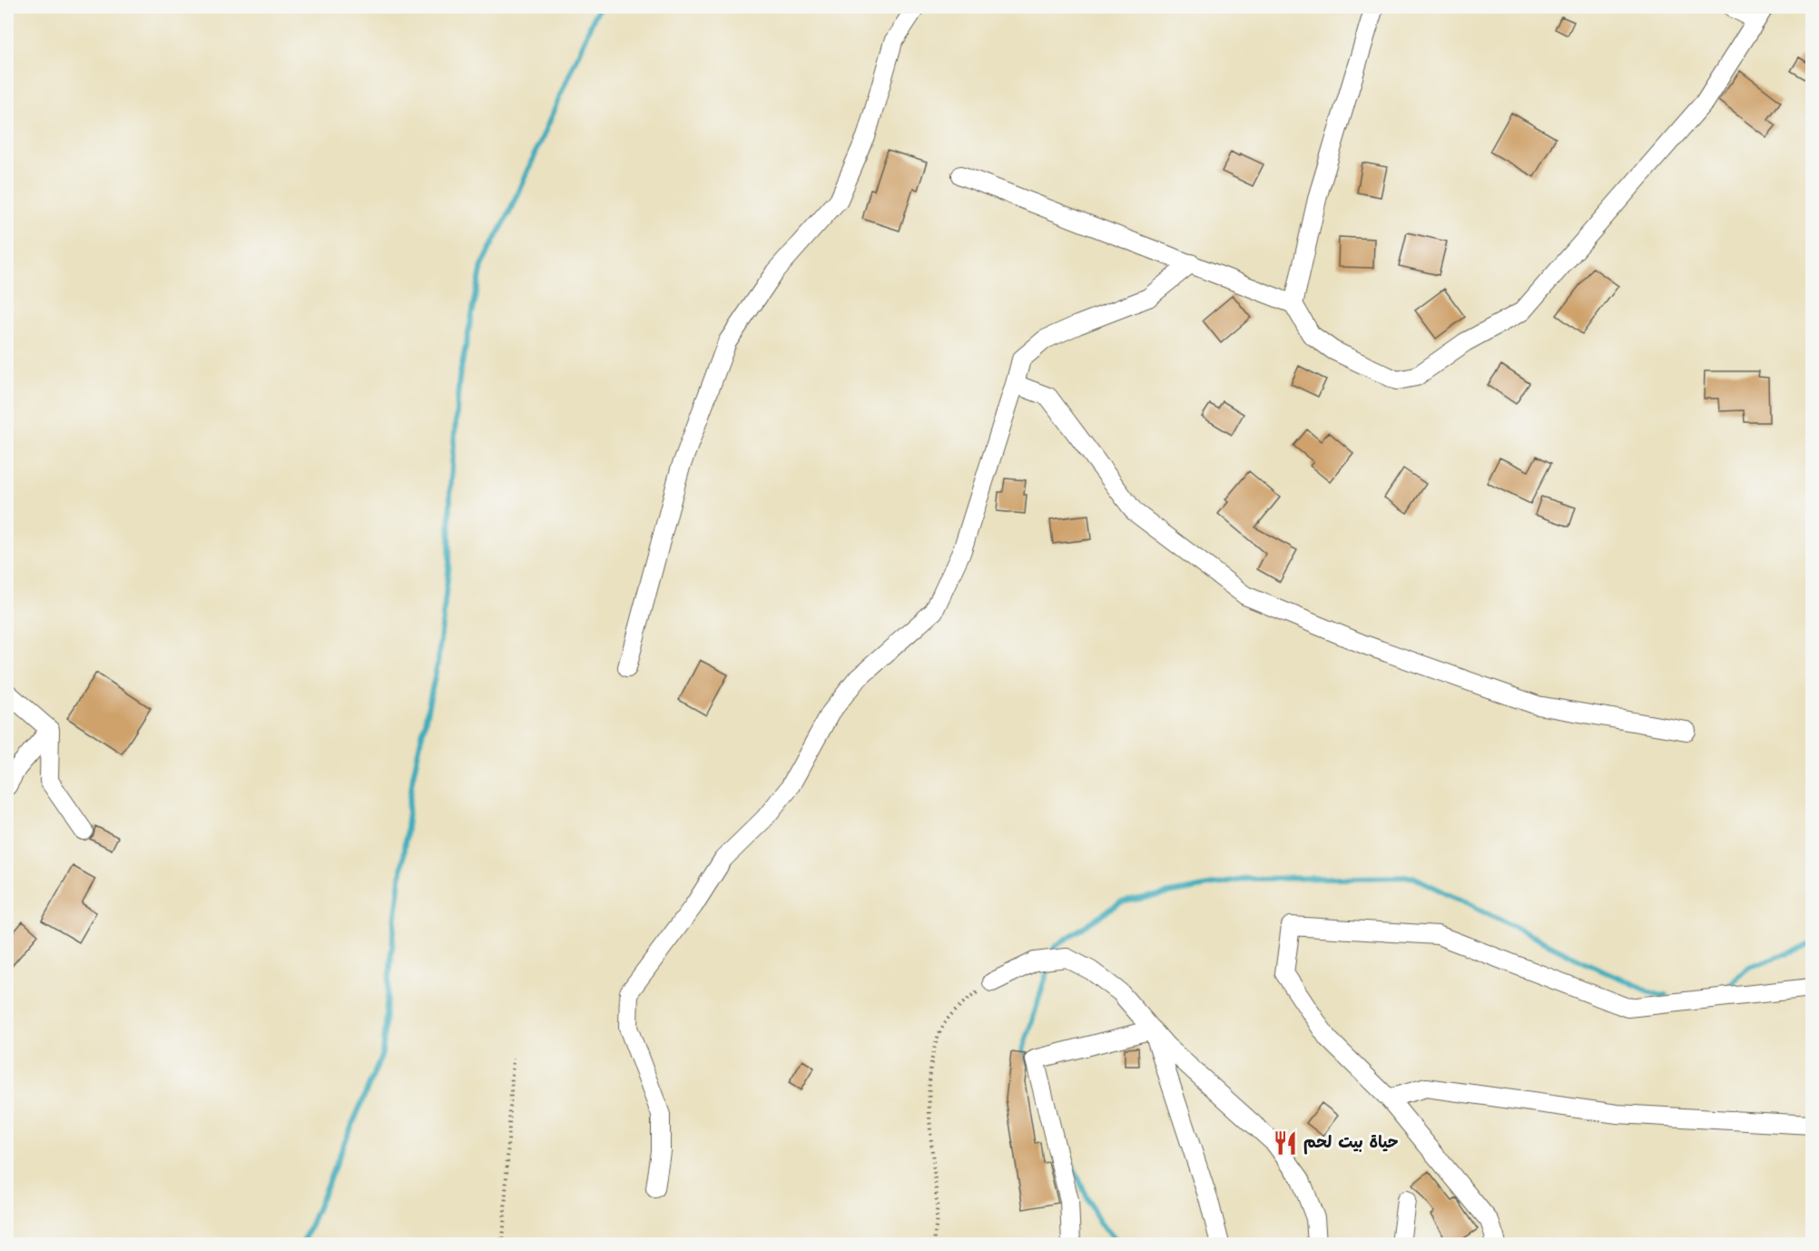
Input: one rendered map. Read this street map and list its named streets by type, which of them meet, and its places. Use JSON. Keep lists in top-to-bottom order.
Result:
{
  "places": {
    "restaurant": ["حياة بيت لحم"]
  }
}
